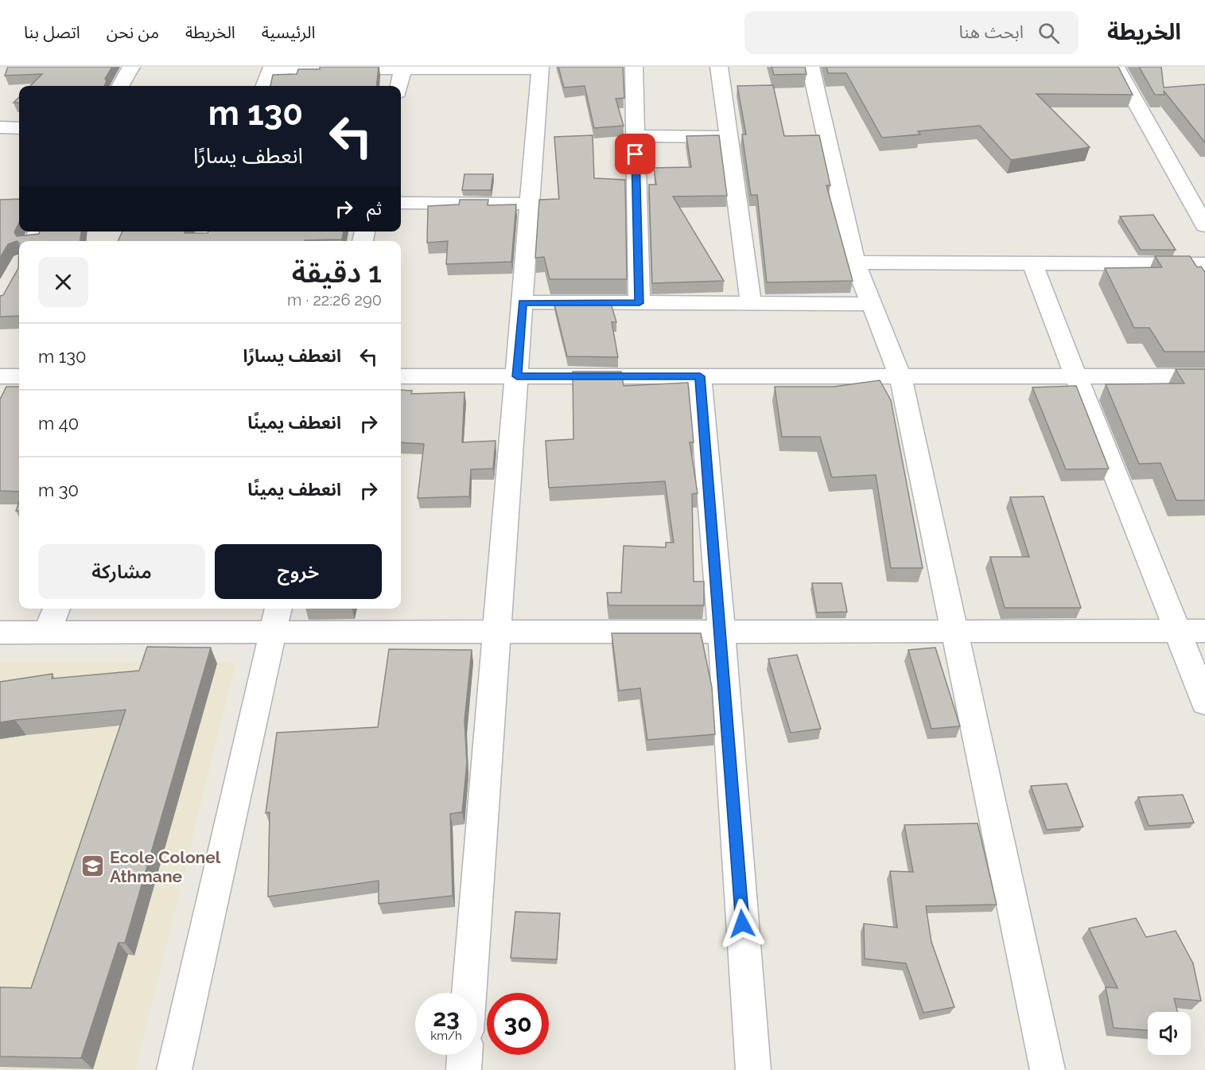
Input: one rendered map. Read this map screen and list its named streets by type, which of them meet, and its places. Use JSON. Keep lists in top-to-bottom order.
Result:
{
  "places": {
    "school or university": ["Ecole Colonel Athmane"]
  },
  "page": {
    "header": "الخريطة",
    "search": "ابحث هنا",
    "nav": [
      "الرئيسية",
      "الخريطة",
      "من نحن",
      "اتصل بنا"
    ],
    "turn": ["130 m", "انعطف يسارًا"],
    "then": "ثم",
    "heading": ["1 دقيقة", "290 m · 22:26"],
    "list": [
      {
        "name": "انعطف يسارًا",
        "value": "130 m"
      },
      {
        "name": "انعطف يمينًا",
        "value": "40 m"
      },
      {
        "name": "انعطف يمينًا",
        "value": "30 m"
      }
    ],
    "buttons": ["خروج", "مشاركة"],
    "speed": "23 km/h",
    "limit": "30"
  }
}
